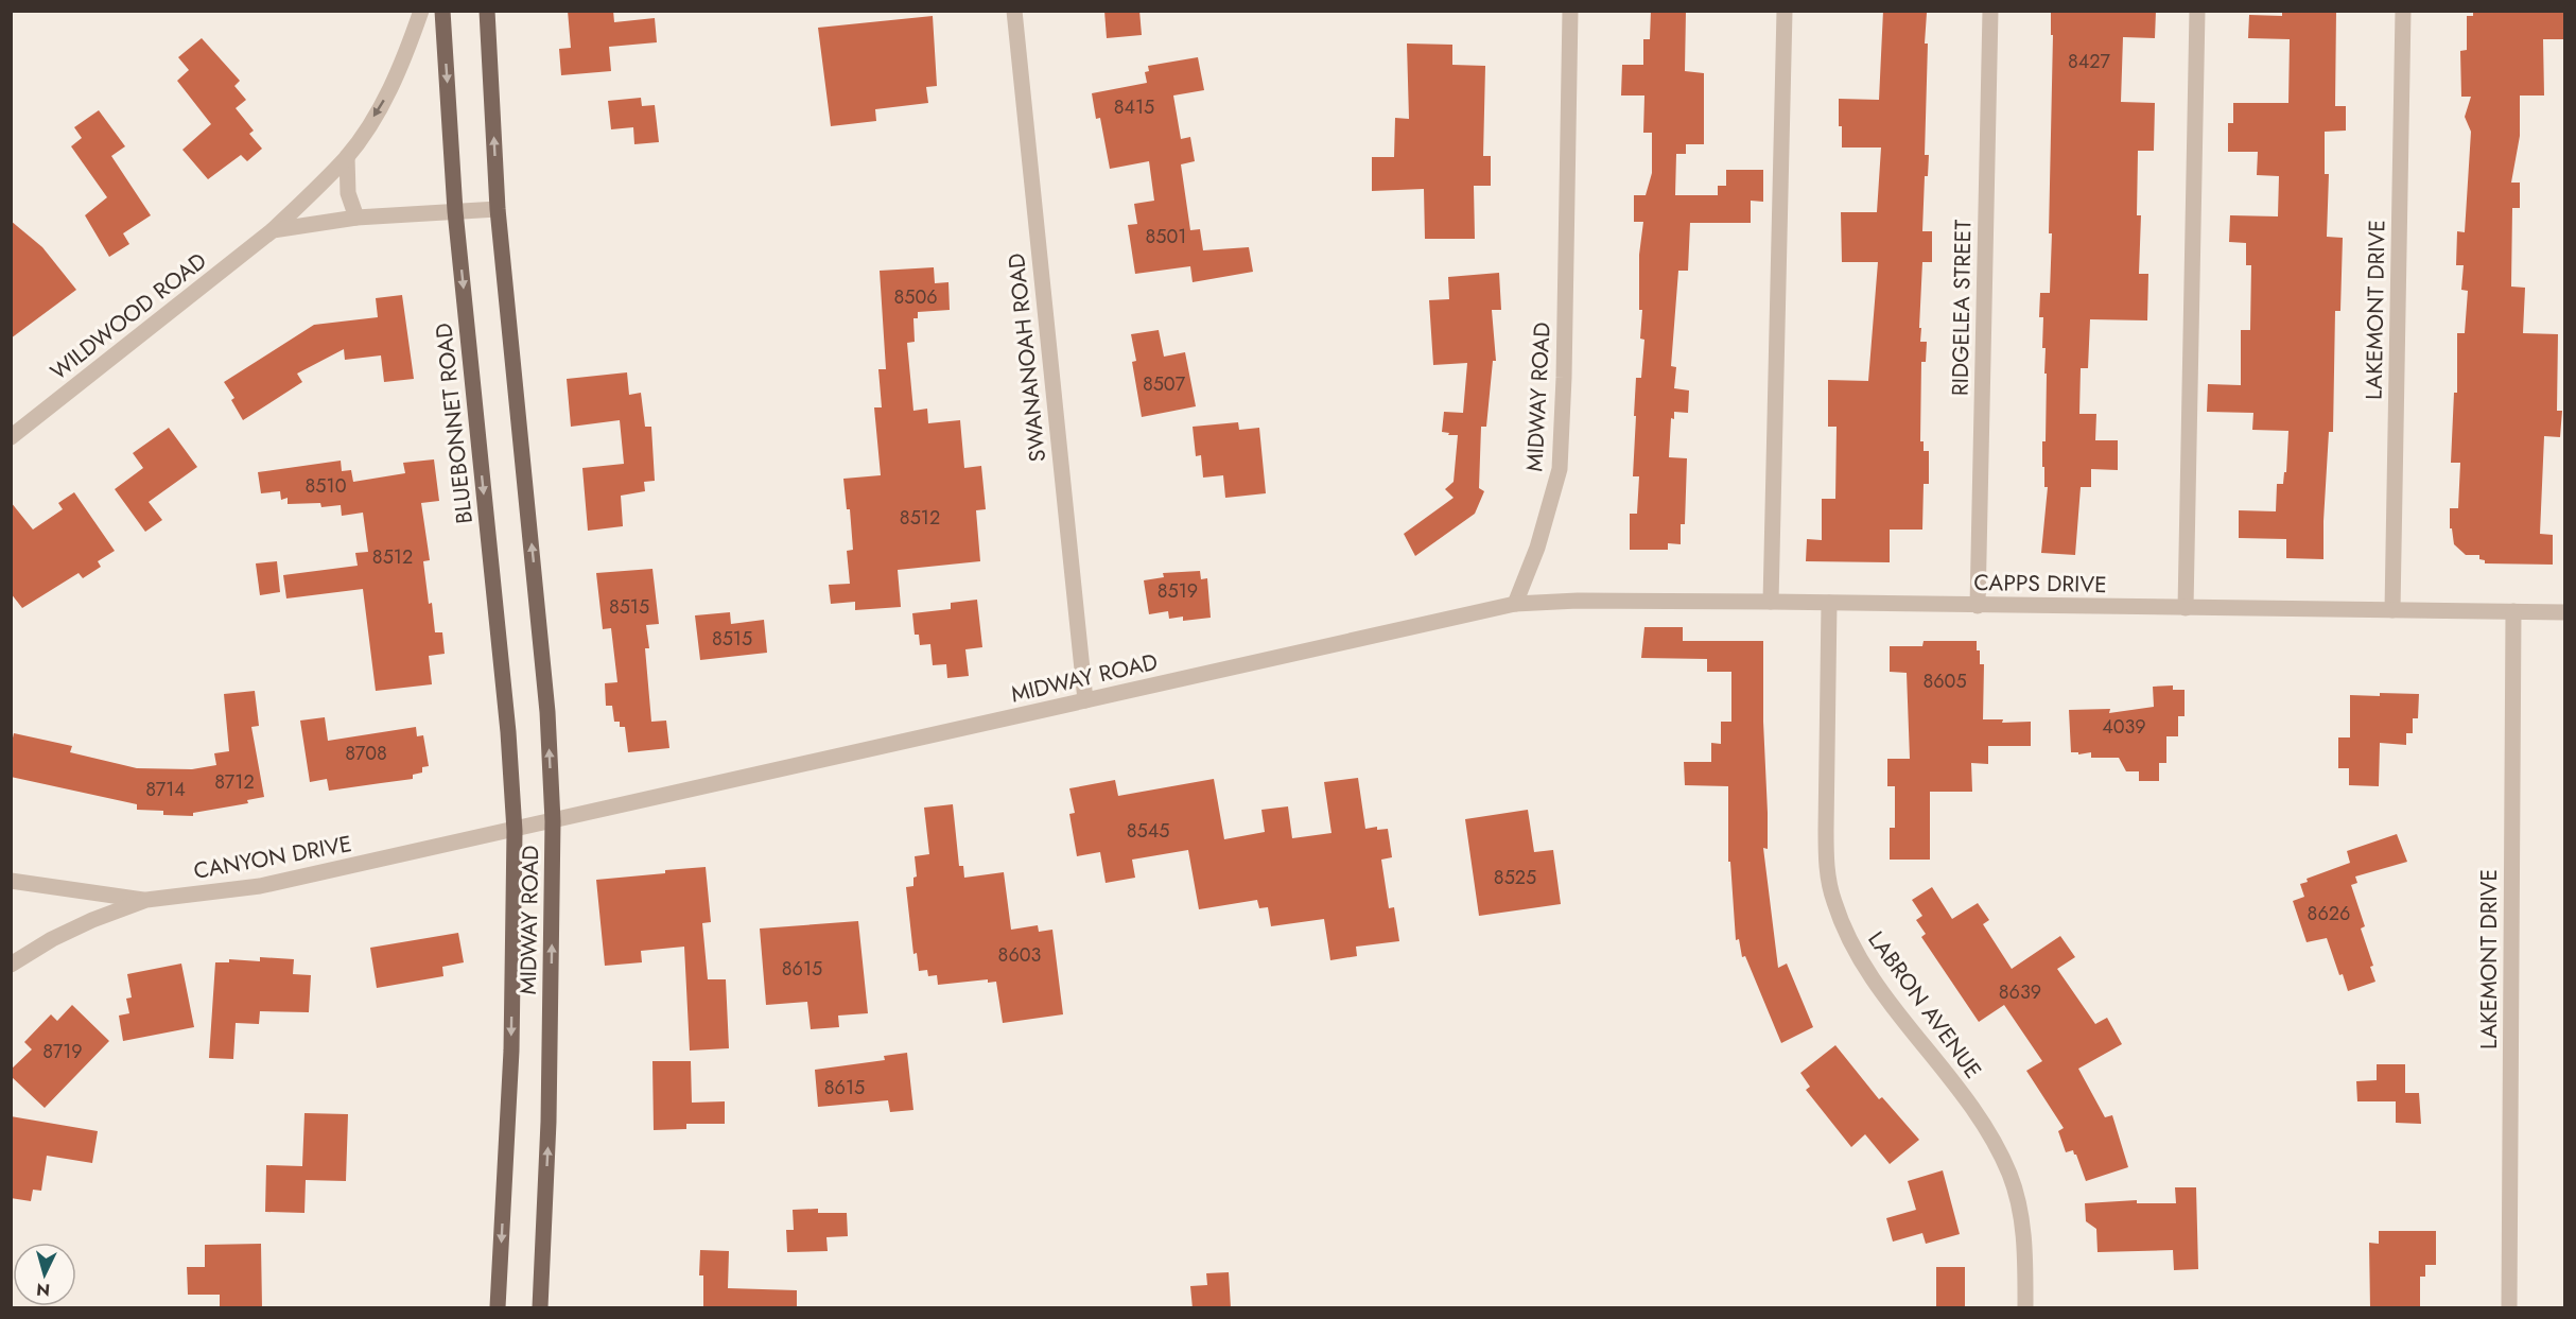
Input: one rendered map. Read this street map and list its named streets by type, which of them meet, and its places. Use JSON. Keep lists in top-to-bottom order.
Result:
{
  "streets": {
    "main road": ["MIDWAY ROAD", "BLUEBONNET ROAD"],
    "street": [
      "RIDGELEA STREET",
      "LAKEMONT DRIVE",
      "WILDWOOD ROAD",
      "SWANANOAH ROAD",
      "CAPPS DRIVE",
      "CANYON DRIVE",
      "LABRON AVENUE"
    ]
  },
  "crossings": [
    ["RIDGELEA STREET", "CAPPS DRIVE"],
    ["LAKEMONT DRIVE", "CAPPS DRIVE"],
    ["WILDWOOD ROAD", "BLUEBONNET ROAD"],
    ["SWANANOAH ROAD", "MIDWAY ROAD"],
    ["MIDWAY ROAD", "BLUEBONNET ROAD"],
    ["MIDWAY ROAD", "CAPPS DRIVE"],
    ["MIDWAY ROAD", "CANYON DRIVE"],
    ["BLUEBONNET ROAD", "CANYON DRIVE"],
    ["CAPPS DRIVE", "LABRON AVENUE"]
  ],
  "house_numbers": [
    "8427",
    "8415",
    "8501",
    "8506",
    "8507",
    "8510",
    "8512",
    "8512",
    "8519",
    "8515",
    "8515",
    "8605",
    "4039",
    "8708",
    "8712",
    "8714",
    "8545",
    "8525",
    "8626",
    "8603",
    "8615",
    "8639",
    "8719",
    "8615"
  ],
  "north": "bottom"
}
